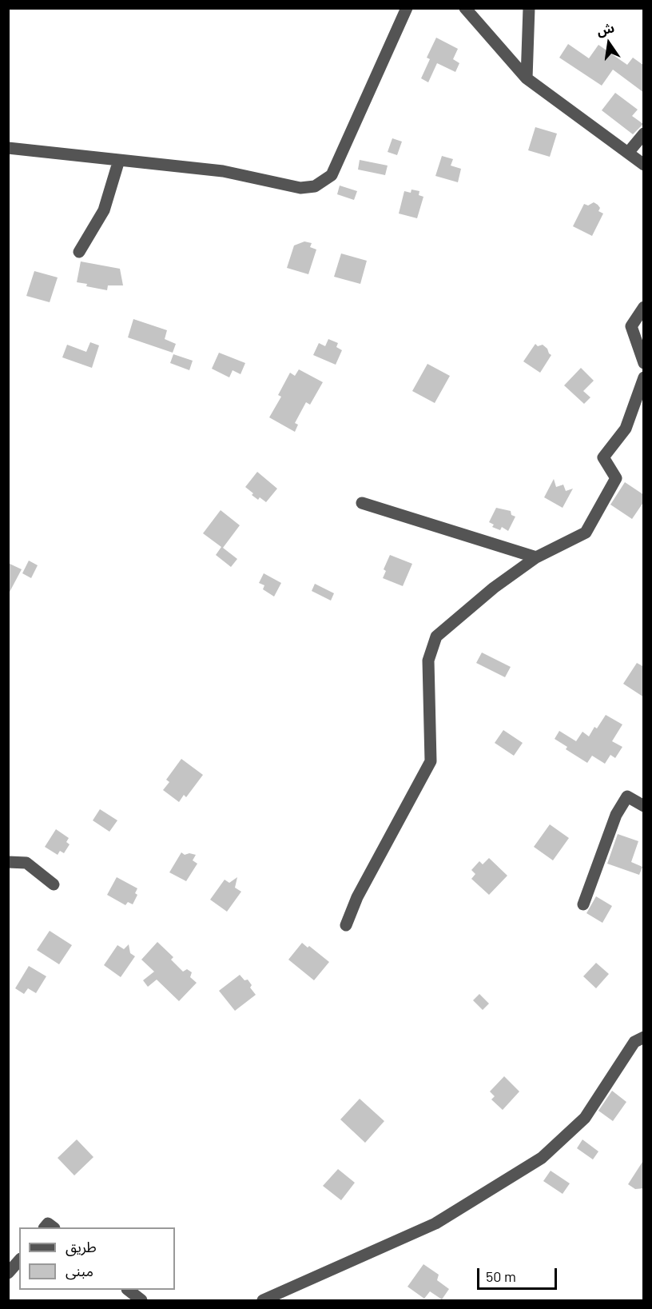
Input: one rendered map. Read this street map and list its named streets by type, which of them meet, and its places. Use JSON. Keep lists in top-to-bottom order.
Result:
{
  "legend": ["طريق", "مبنى"],
  "scale_bar": "50 m",
  "north": "top"
}
